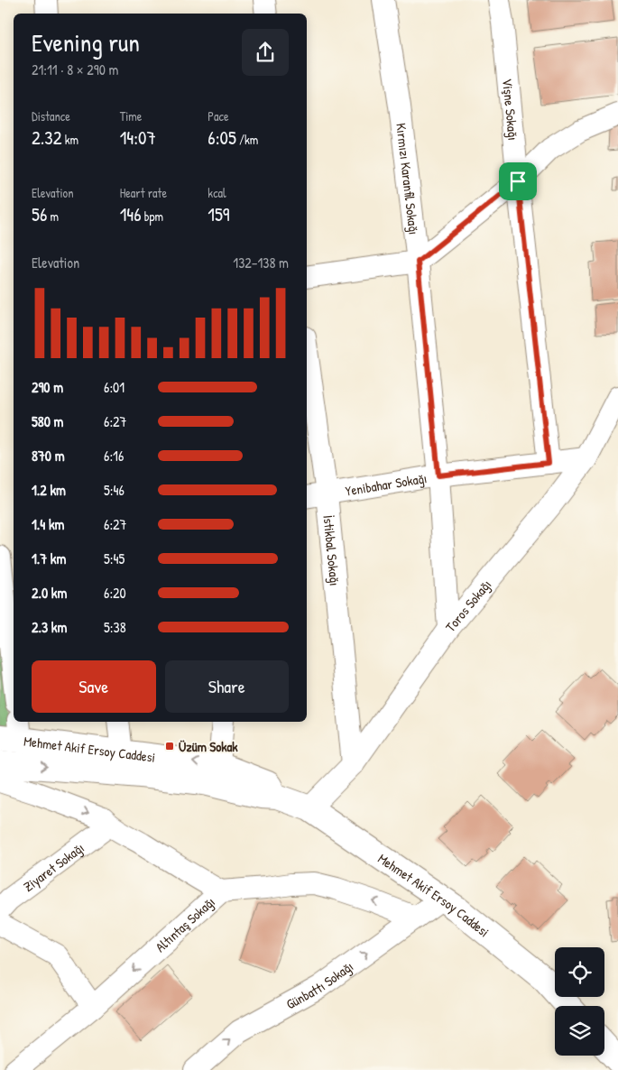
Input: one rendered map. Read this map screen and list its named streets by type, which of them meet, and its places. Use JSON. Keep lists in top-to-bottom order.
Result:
{
  "streets": {
    "main road": ["Mehmet Akif Ersoy Caddesi"],
    "street": [
      "Vişne Sokağı",
      "Kırmızı Karanfil Sokağı",
      "Yenibahar Sokağı",
      "İstikbal Sokağı",
      "Toros Sokağı",
      "Ziyaret Sokağı",
      "Altıntaş Sokağı",
      "Günbattı Sokağı"
    ]
  },
  "crossings": [
    ["Vişne Sokağı", "Yenibahar Sokağı"],
    ["Kırmızı Karanfil Sokağı", "Yenibahar Sokağı"],
    ["Kırmızı Karanfil Sokağı", "Toros Sokağı"],
    ["Yenibahar Sokağı", "İstikbal Sokağı"],
    ["Yenibahar Sokağı", "Toros Sokağı"],
    ["İstikbal Sokağı", "Toros Sokağı"],
    ["Toros Sokağı", "Mehmet Akif Ersoy Caddesi"],
    ["Mehmet Akif Ersoy Caddesi", "Günbattı Sokağı"],
    ["Altıntaş Sokağı", "Günbattı Sokağı"]
  ],
  "one_way": ["Altıntaş Sokağı", "Günbattı Sokağı"],
  "places": {
    "transit": ["Üzüm Sokak"]
  },
  "page": {
    "heading": ["Evening run", "21:11 · 8 × 290 m"],
    "stats": [
      ["Distance", "2.32 km"],
      ["Time", "14:07"],
      ["Pace", "6:05 /km"],
      ["Elevation", "56 m"],
      ["Heart rate", "146 bpm"],
      ["kcal", "159"]
    ],
    "chart": ["Elevation", "132–138 m"],
    "list": [
      {
        "name": "290 m",
        "note": "6:01"
      },
      {
        "name": "580 m",
        "note": "6:27"
      },
      {
        "name": "870 m",
        "note": "6:16"
      },
      {
        "name": "1.2 km",
        "note": "5:46"
      },
      {
        "name": "1.4 km",
        "note": "6:27"
      },
      {
        "name": "1.7 km",
        "note": "5:45"
      },
      {
        "name": "2.0 km",
        "note": "6:20"
      },
      {
        "name": "2.3 km",
        "note": "5:38"
      }
    ],
    "buttons": ["Save", "Share"]
  }
}
